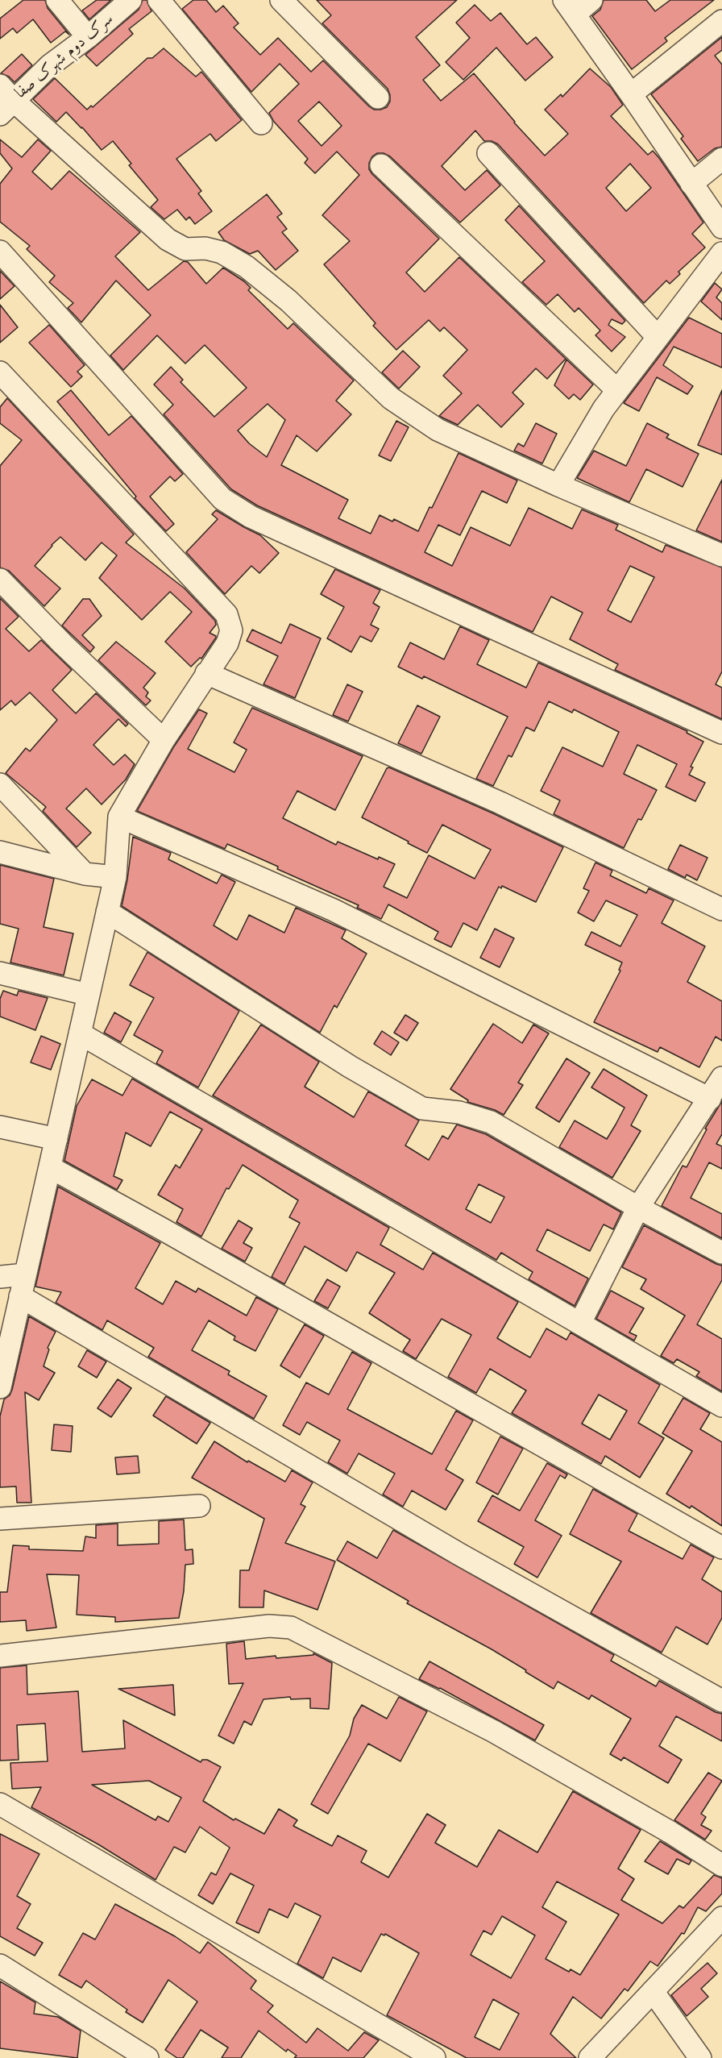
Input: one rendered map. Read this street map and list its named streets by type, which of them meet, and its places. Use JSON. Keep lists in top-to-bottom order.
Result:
{
  "streets": {
    "street": ["سرک دوم شهرک صفا"]
  }
}
